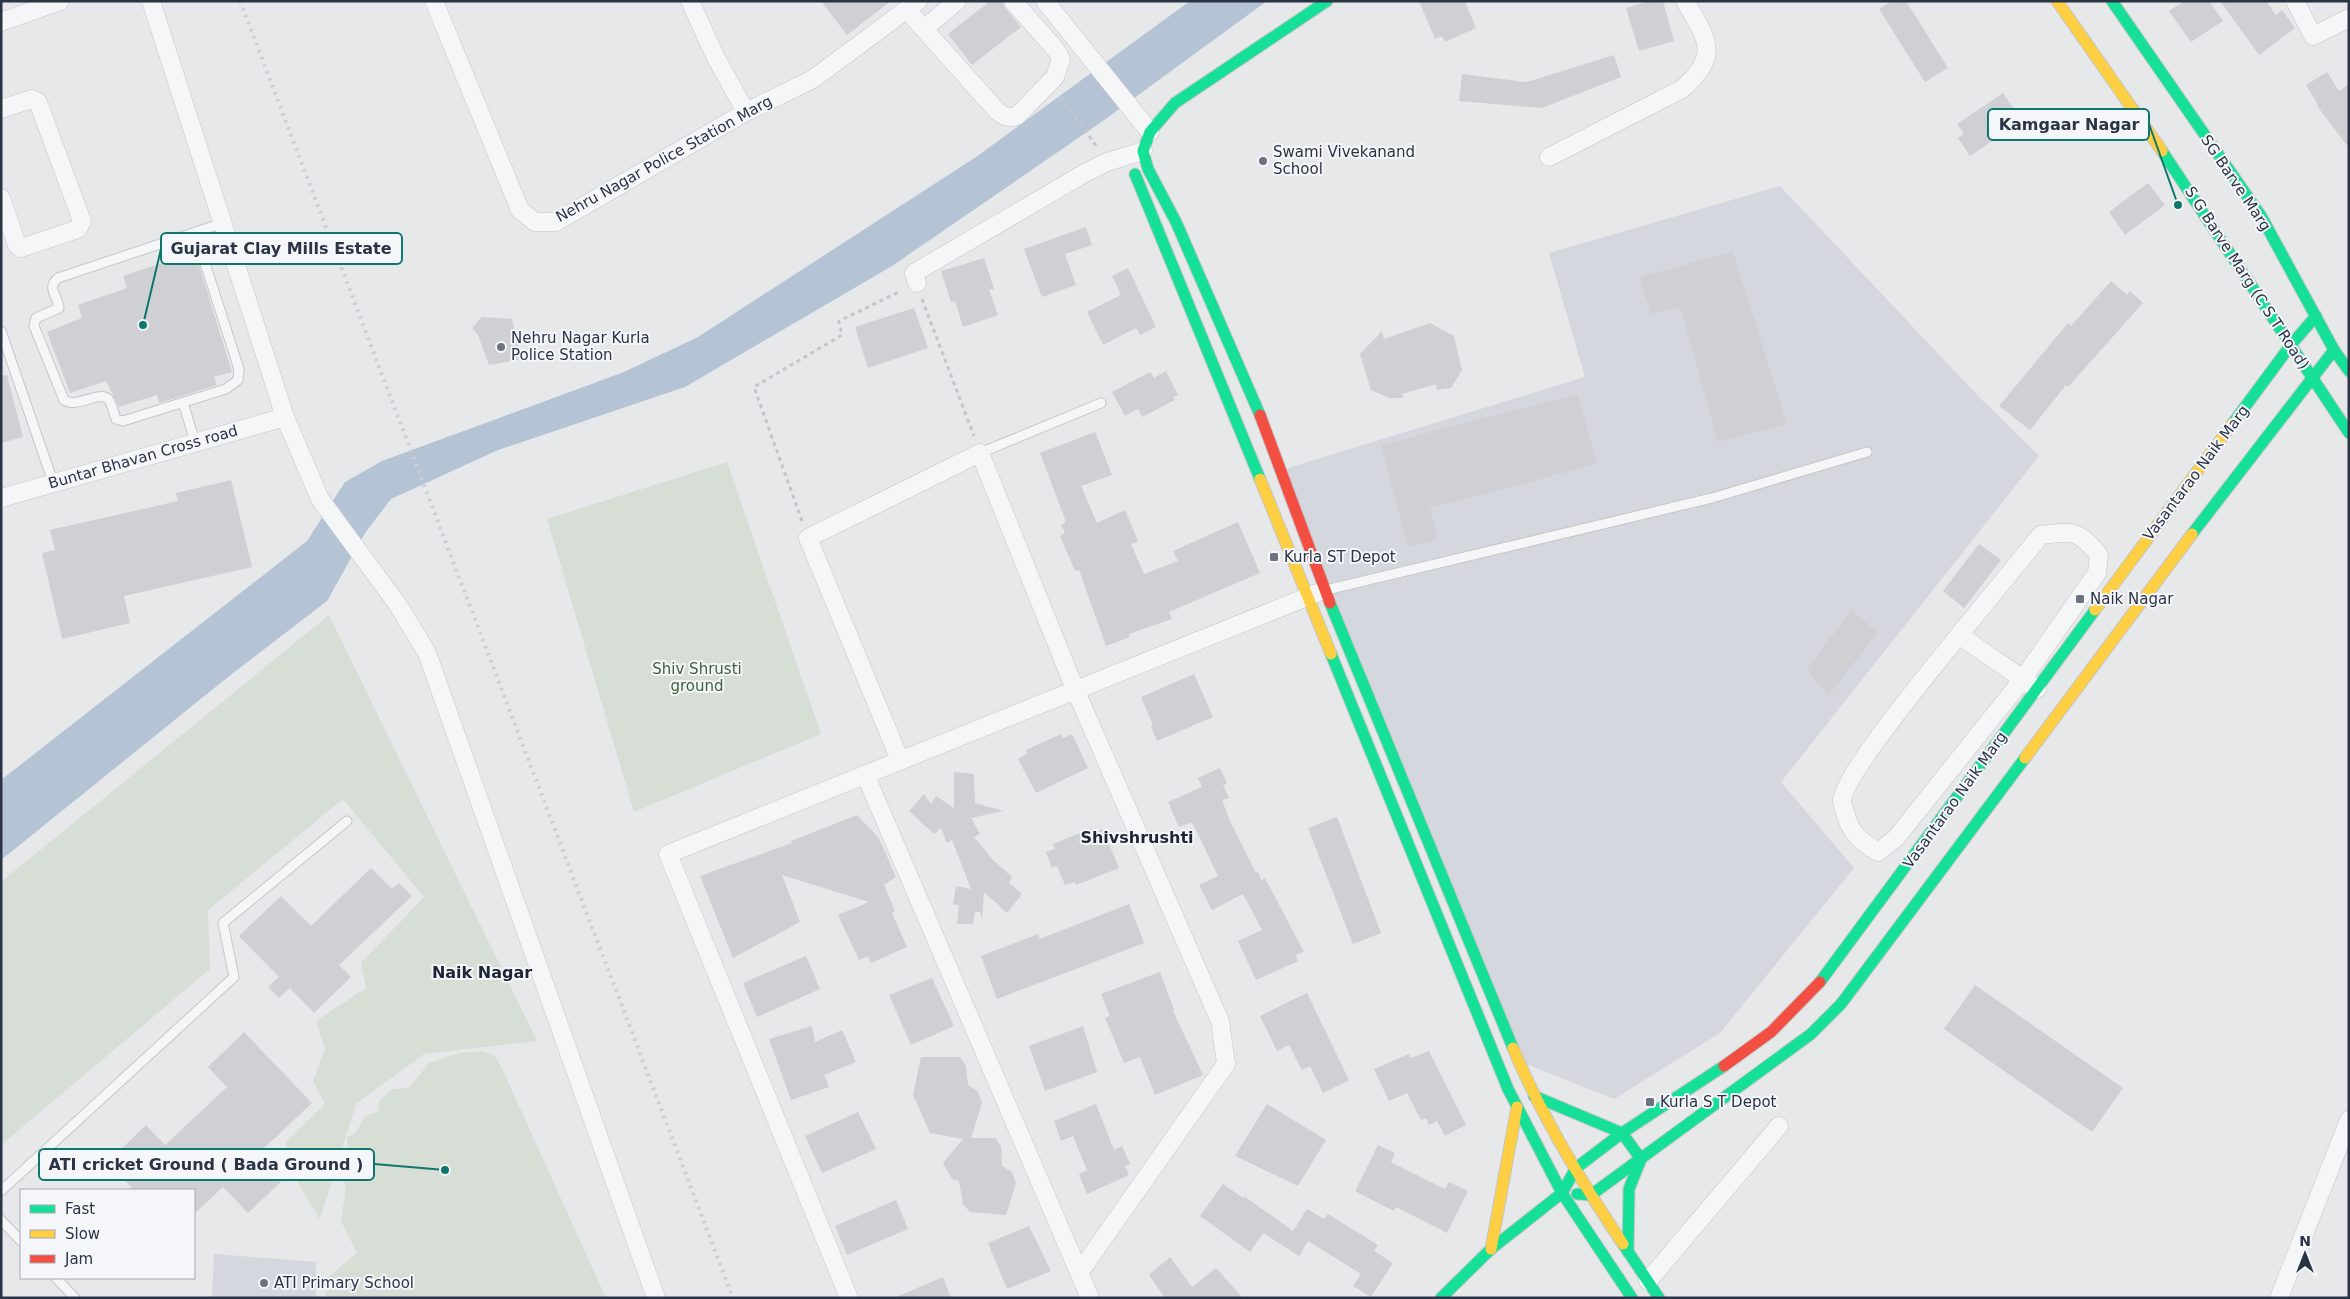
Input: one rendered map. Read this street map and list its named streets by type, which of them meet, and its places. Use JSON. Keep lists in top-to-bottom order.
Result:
{
  "streets": {
    "street": [
      "Nehru Nagar Police Station Marg",
      "SG Barve Marg",
      "S G Barve Marg (C S T Road)",
      "Buntar Bhavan Cross road",
      "Vasantarao Naik Marg"
    ]
  },
  "crossings": [
    ["SG Barve Marg", "Vasantarao Naik Marg"],
    ["S G Barve Marg (C S T Road)", "Vasantarao Naik Marg"]
  ],
  "districts": ["Shivshrushti", "Naik Nagar"],
  "parks": ["Shiv Shrusti ground"],
  "places": {
    "other": [
      "Swami Vivekanand School",
      "Kamgaar Nagar",
      "Gujarat Clay Mills Estate",
      "Nehru Nagar Kurla Police Station",
      "ATI cricket Ground ( Bada Ground )",
      "ATI Primary School"
    ],
    "transit": ["Kurla ST Depot", "Naik Nagar", "Kurla S T Depot"]
  },
  "legend": ["Fast", "Slow", "Jam"],
  "north": "top"
}
